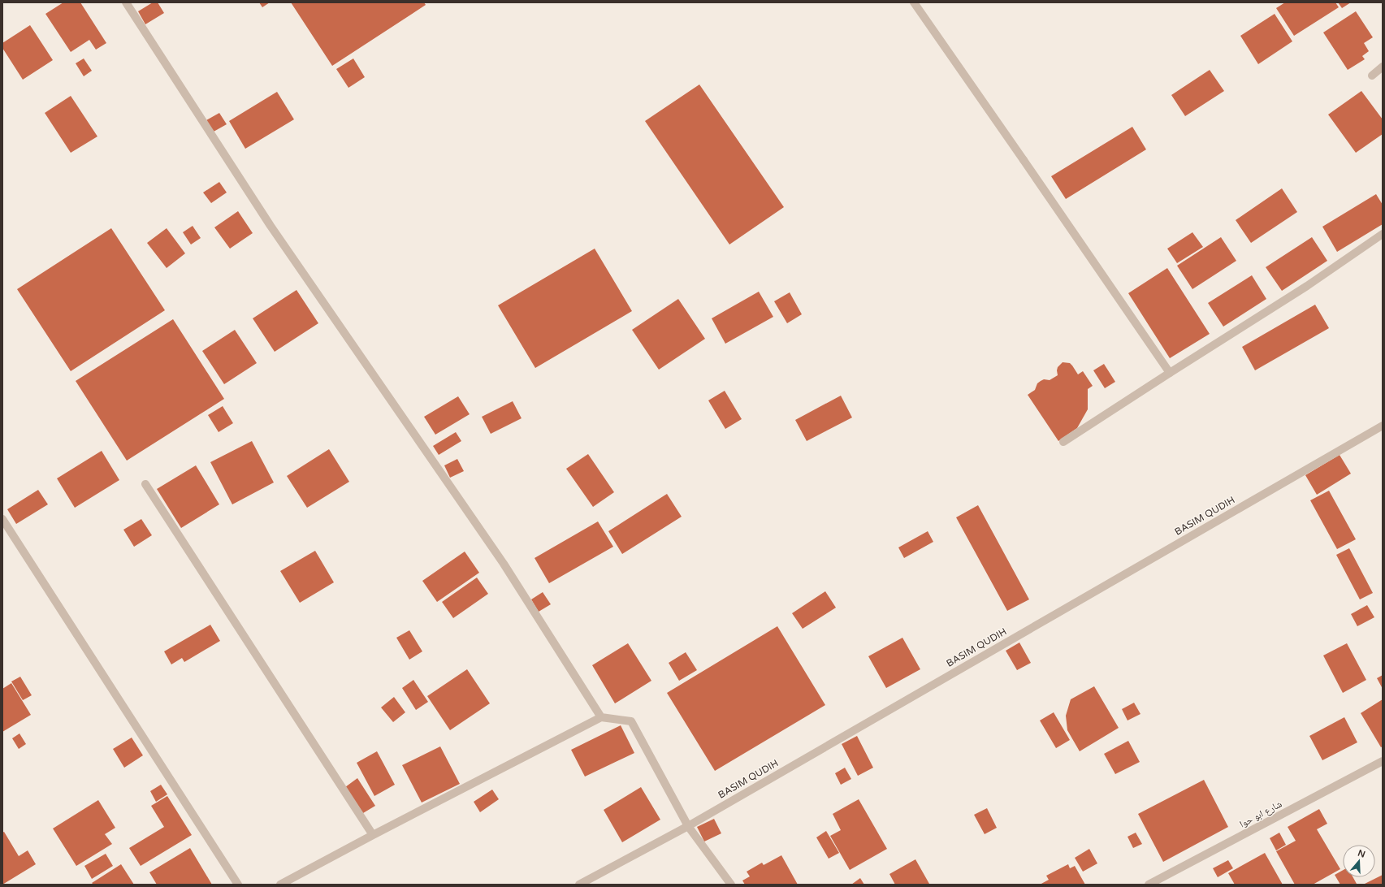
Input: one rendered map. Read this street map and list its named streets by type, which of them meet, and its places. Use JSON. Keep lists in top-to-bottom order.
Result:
{
  "streets": {
    "street": ["BASIM QUDIH", "شارع ابو حوا"]
  },
  "north": "top"
}
